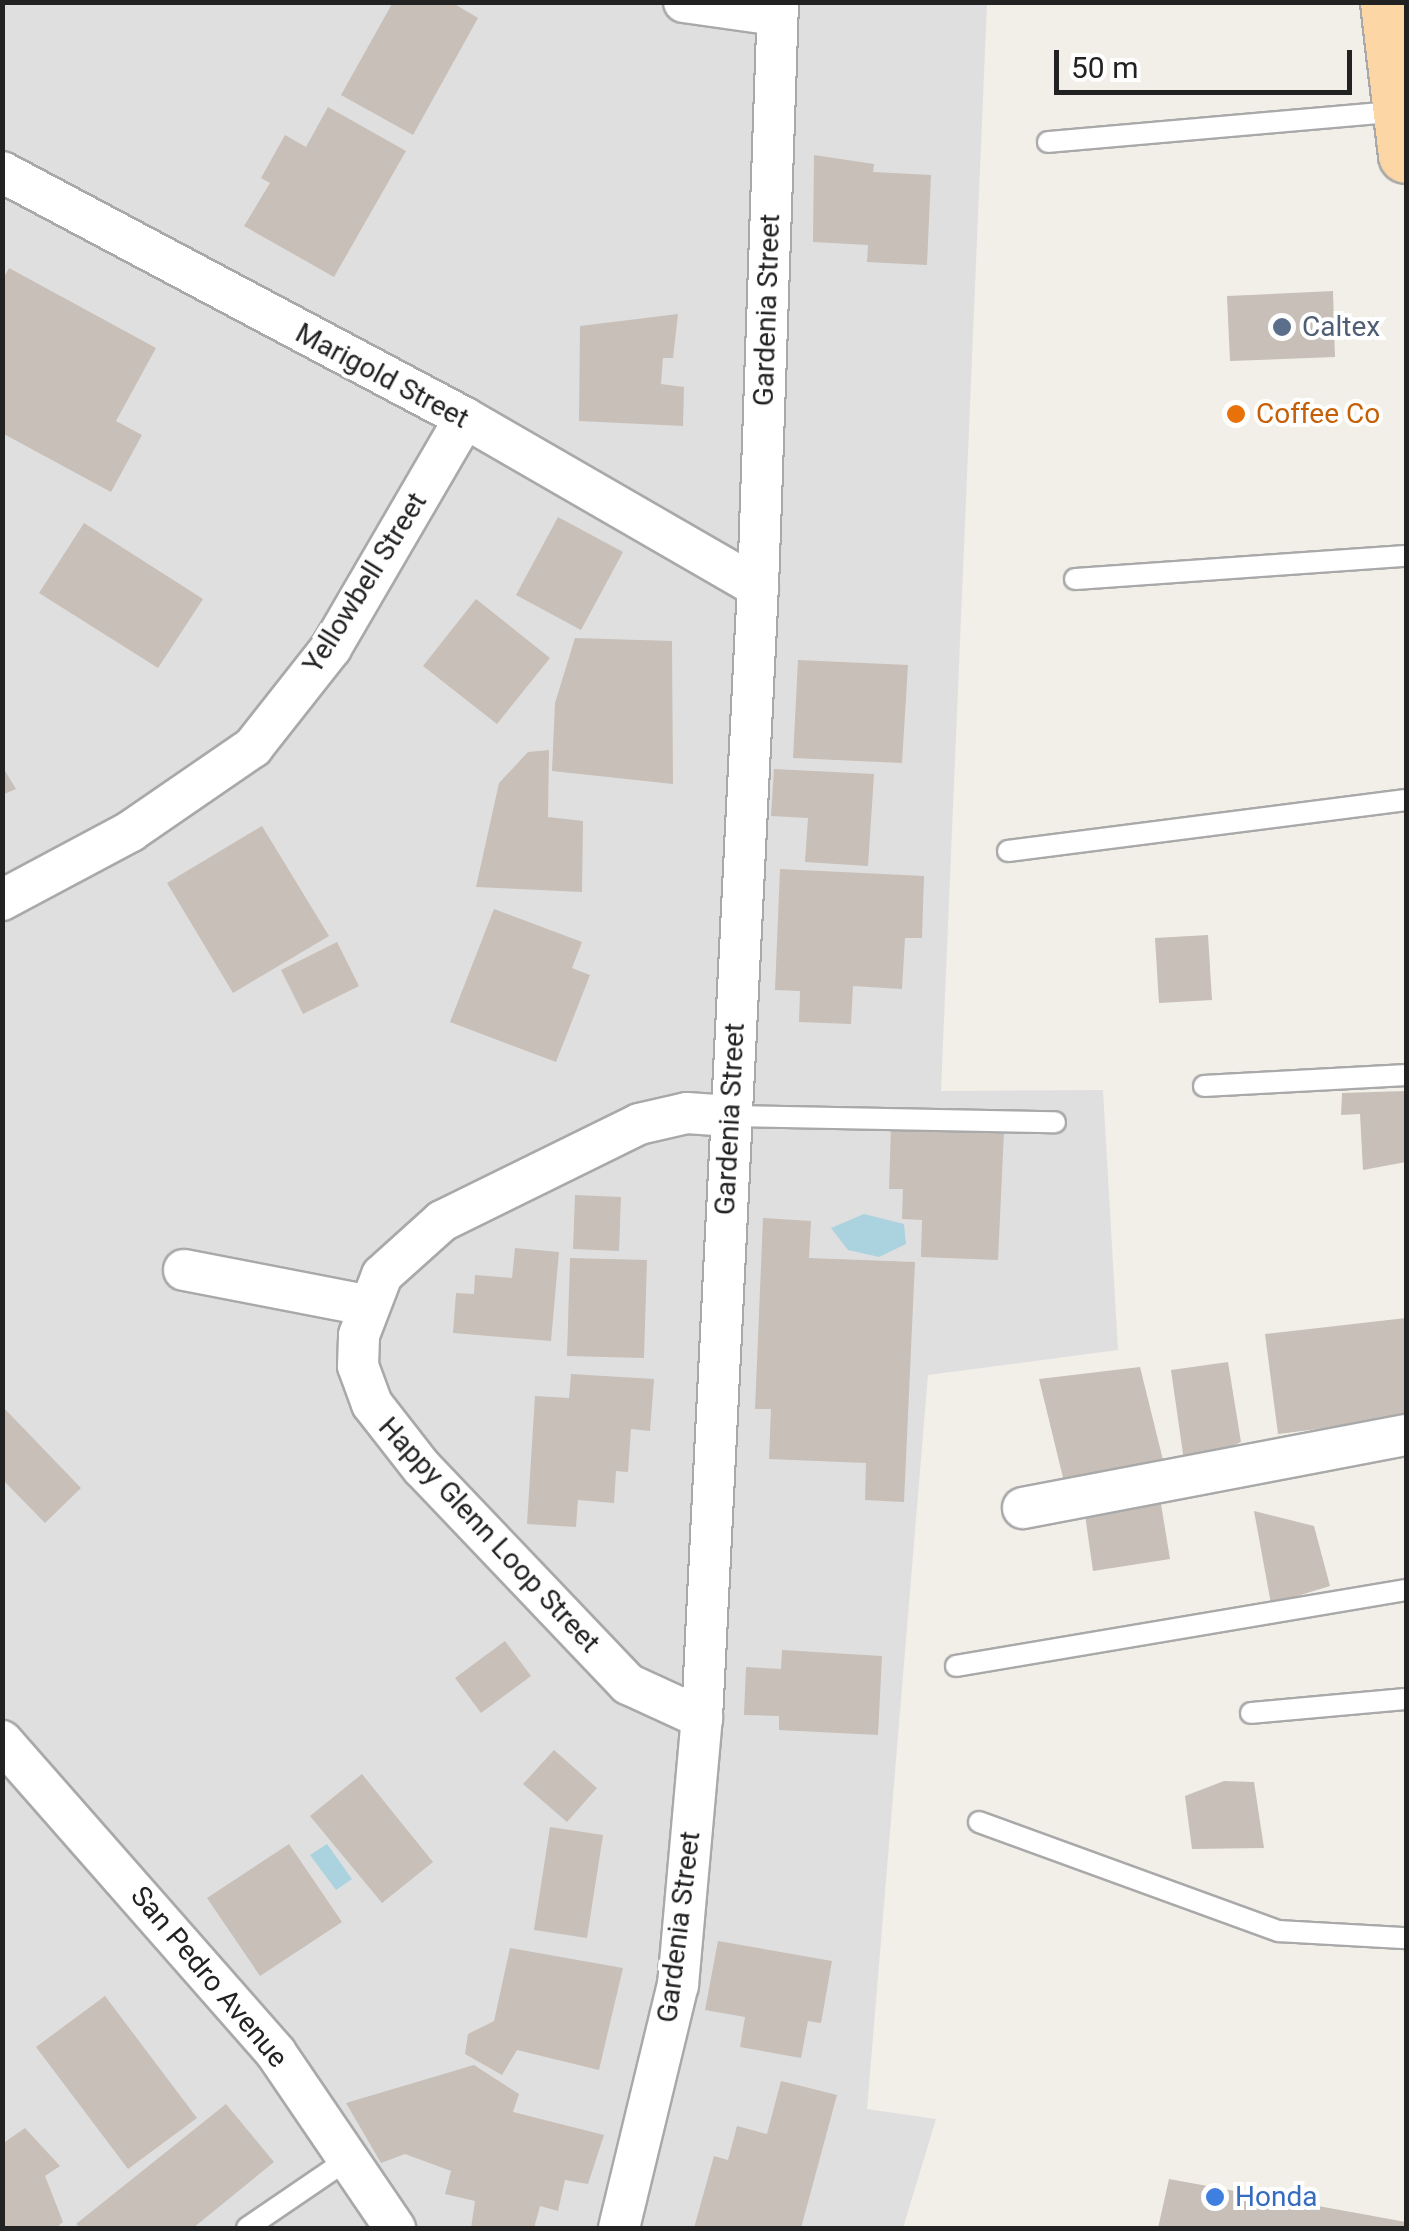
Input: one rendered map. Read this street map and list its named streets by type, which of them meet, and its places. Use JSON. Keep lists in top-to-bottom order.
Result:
{
  "streets": {
    "street": [
      "Gardenia Street",
      "Marigold Street",
      "Yellowbell Street",
      "Happy Glenn Loop Street",
      "San Pedro Avenue"
    ]
  },
  "crossings": [
    ["Gardenia Street", "Marigold Street"],
    ["Gardenia Street", "Happy Glenn Loop Street"],
    ["Marigold Street", "Yellowbell Street"]
  ],
  "places": ["Caltex", "Coffee Co", "Honda"],
  "scale_bar": "50 m"
}
